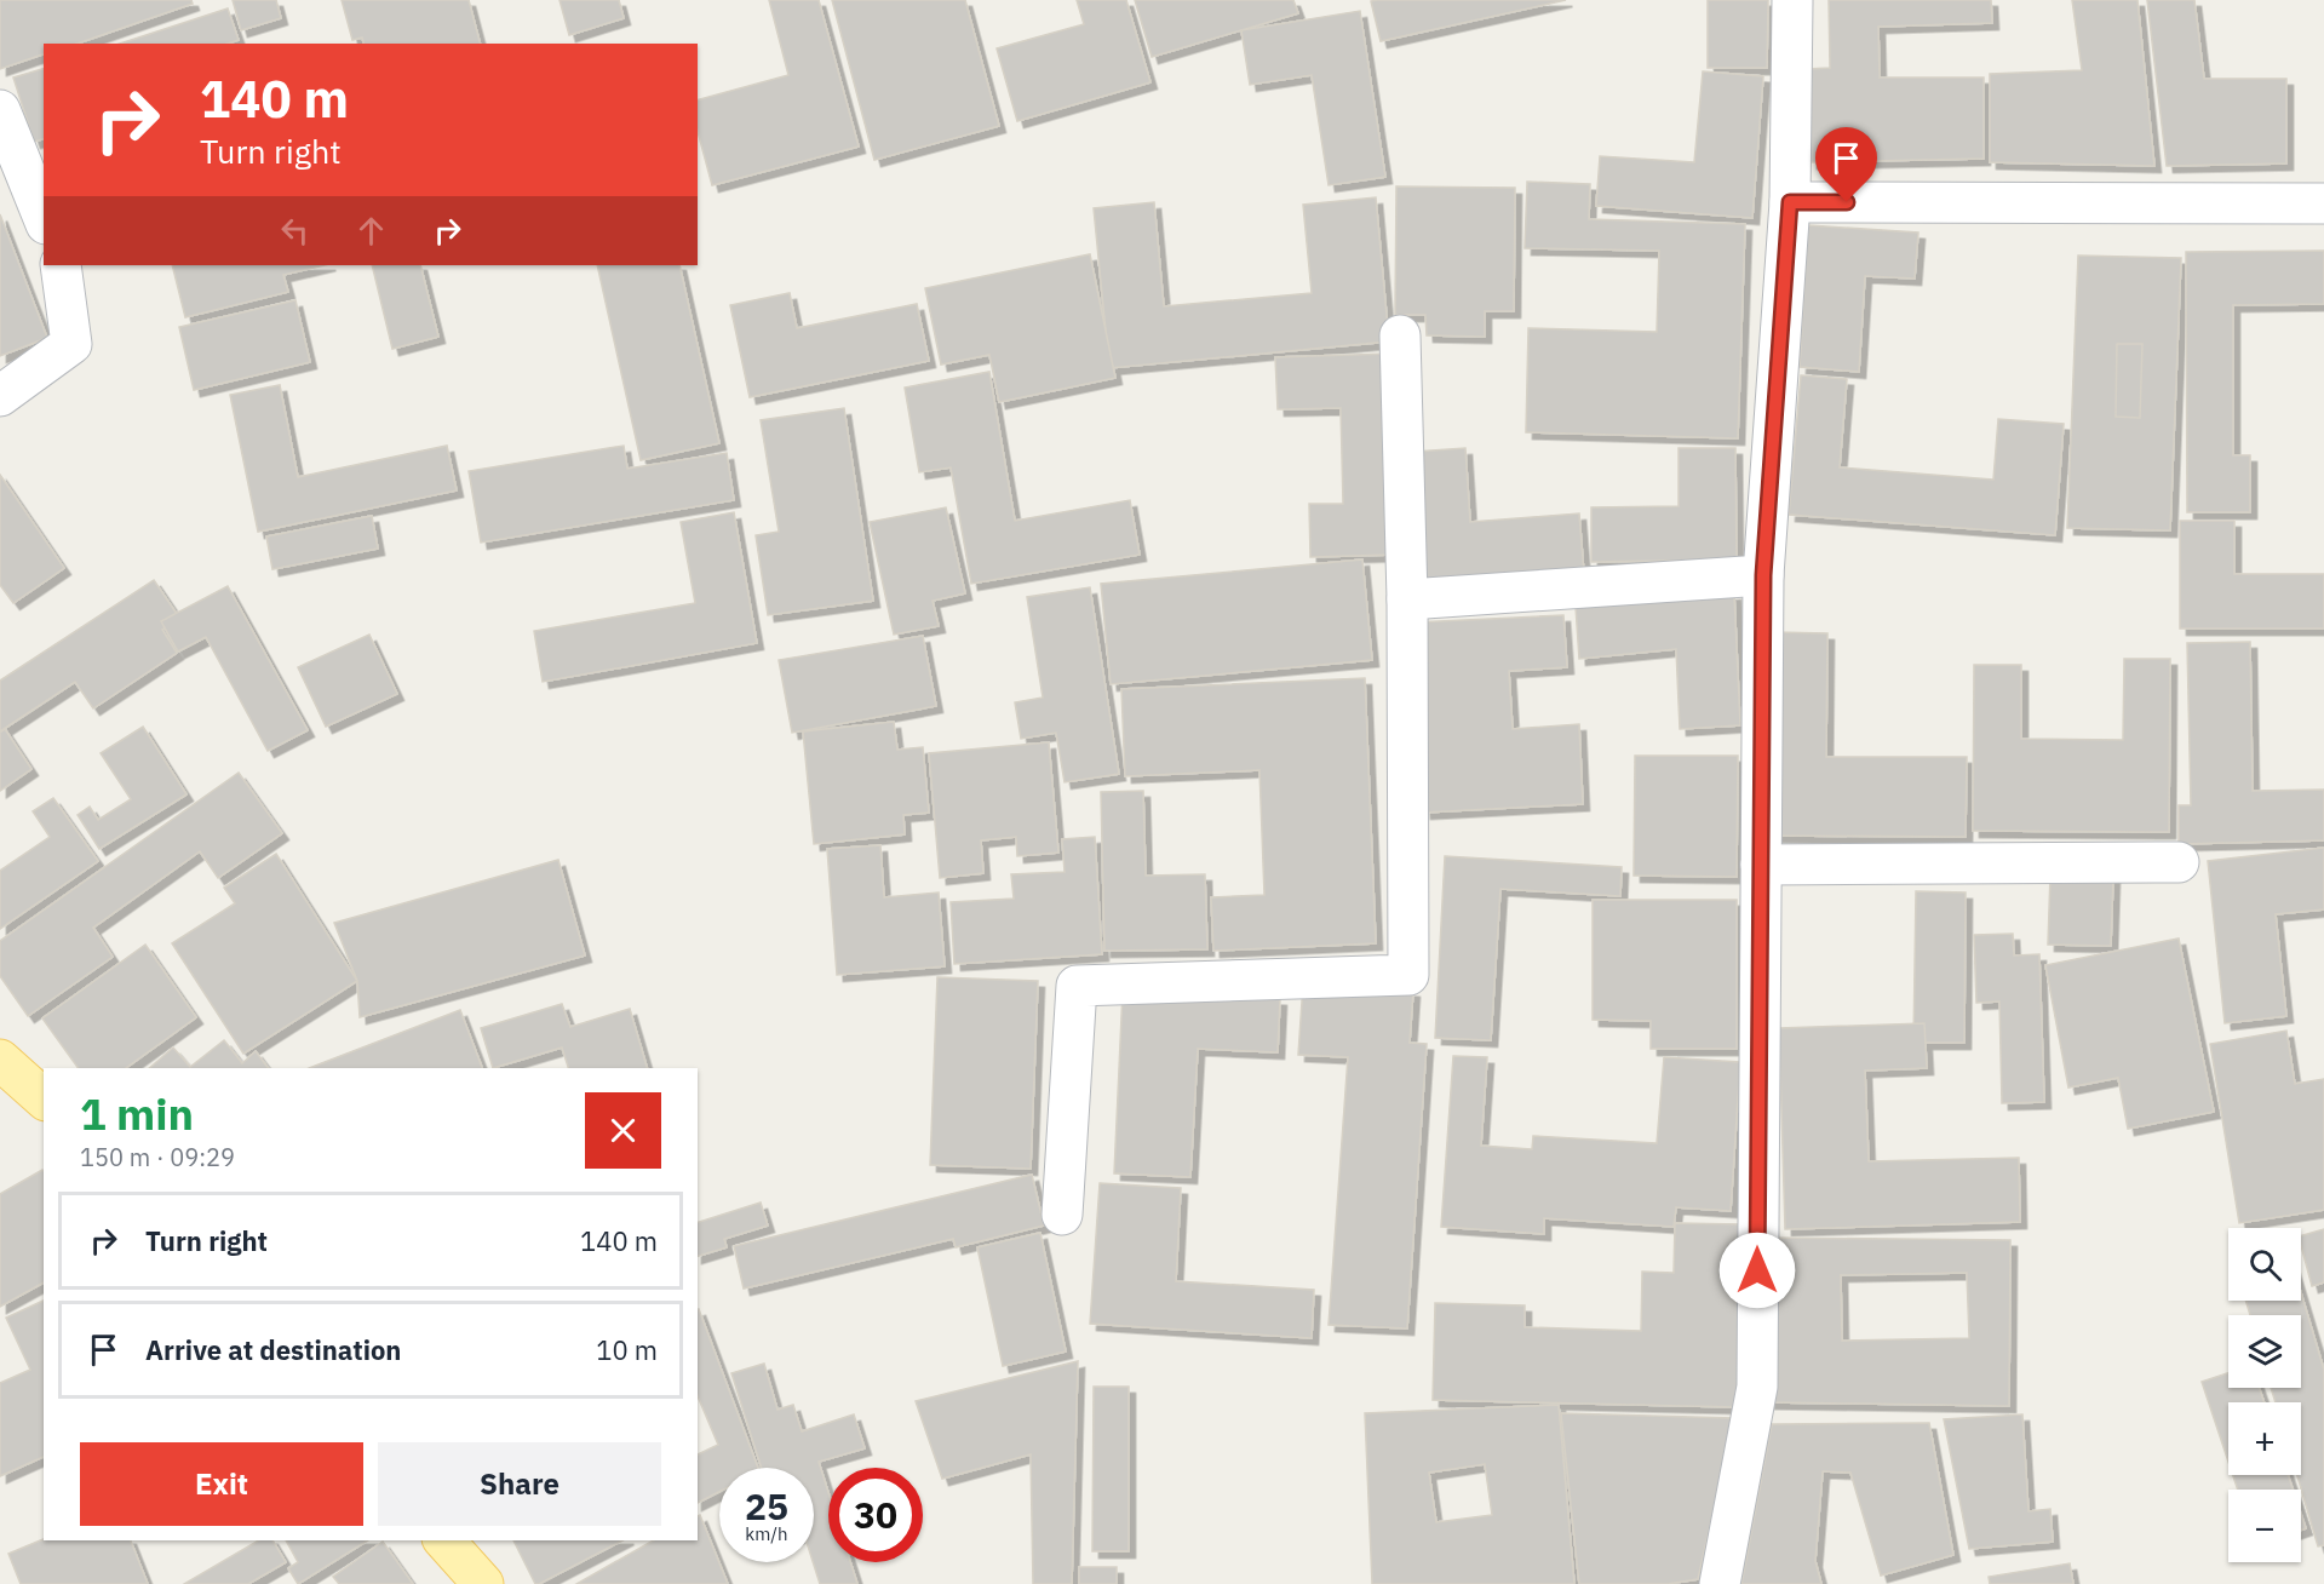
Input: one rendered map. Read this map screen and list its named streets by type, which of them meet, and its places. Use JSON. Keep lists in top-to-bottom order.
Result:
{
  "page": {
    "turn": ["140 m", "Turn right"],
    "heading": ["1 min", "150 m · 09:29"],
    "list": [
      {
        "name": "Turn right",
        "value": "140 m"
      },
      {
        "name": "Arrive at destination",
        "value": "10 m"
      }
    ],
    "map_buttons": ["+", "−"],
    "buttons": ["Exit", "Share"],
    "speed": "25 km/h",
    "limit": "30"
  }
}
